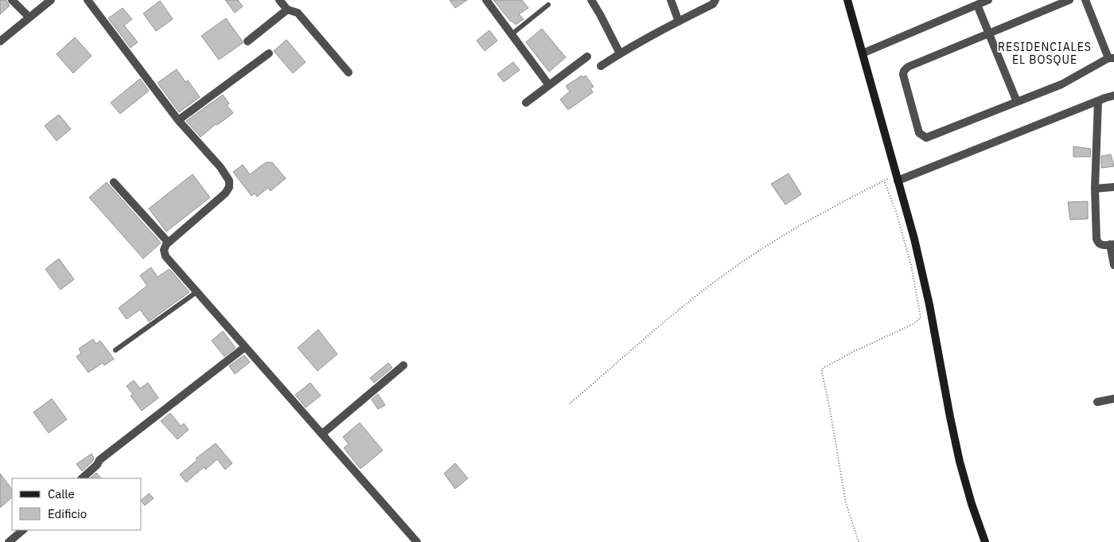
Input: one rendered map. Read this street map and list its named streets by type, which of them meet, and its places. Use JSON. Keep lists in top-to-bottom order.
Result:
{
  "districts": ["RESIDENCIALES EL BOSQUE"],
  "legend": ["Calle", "Edificio"]
}
